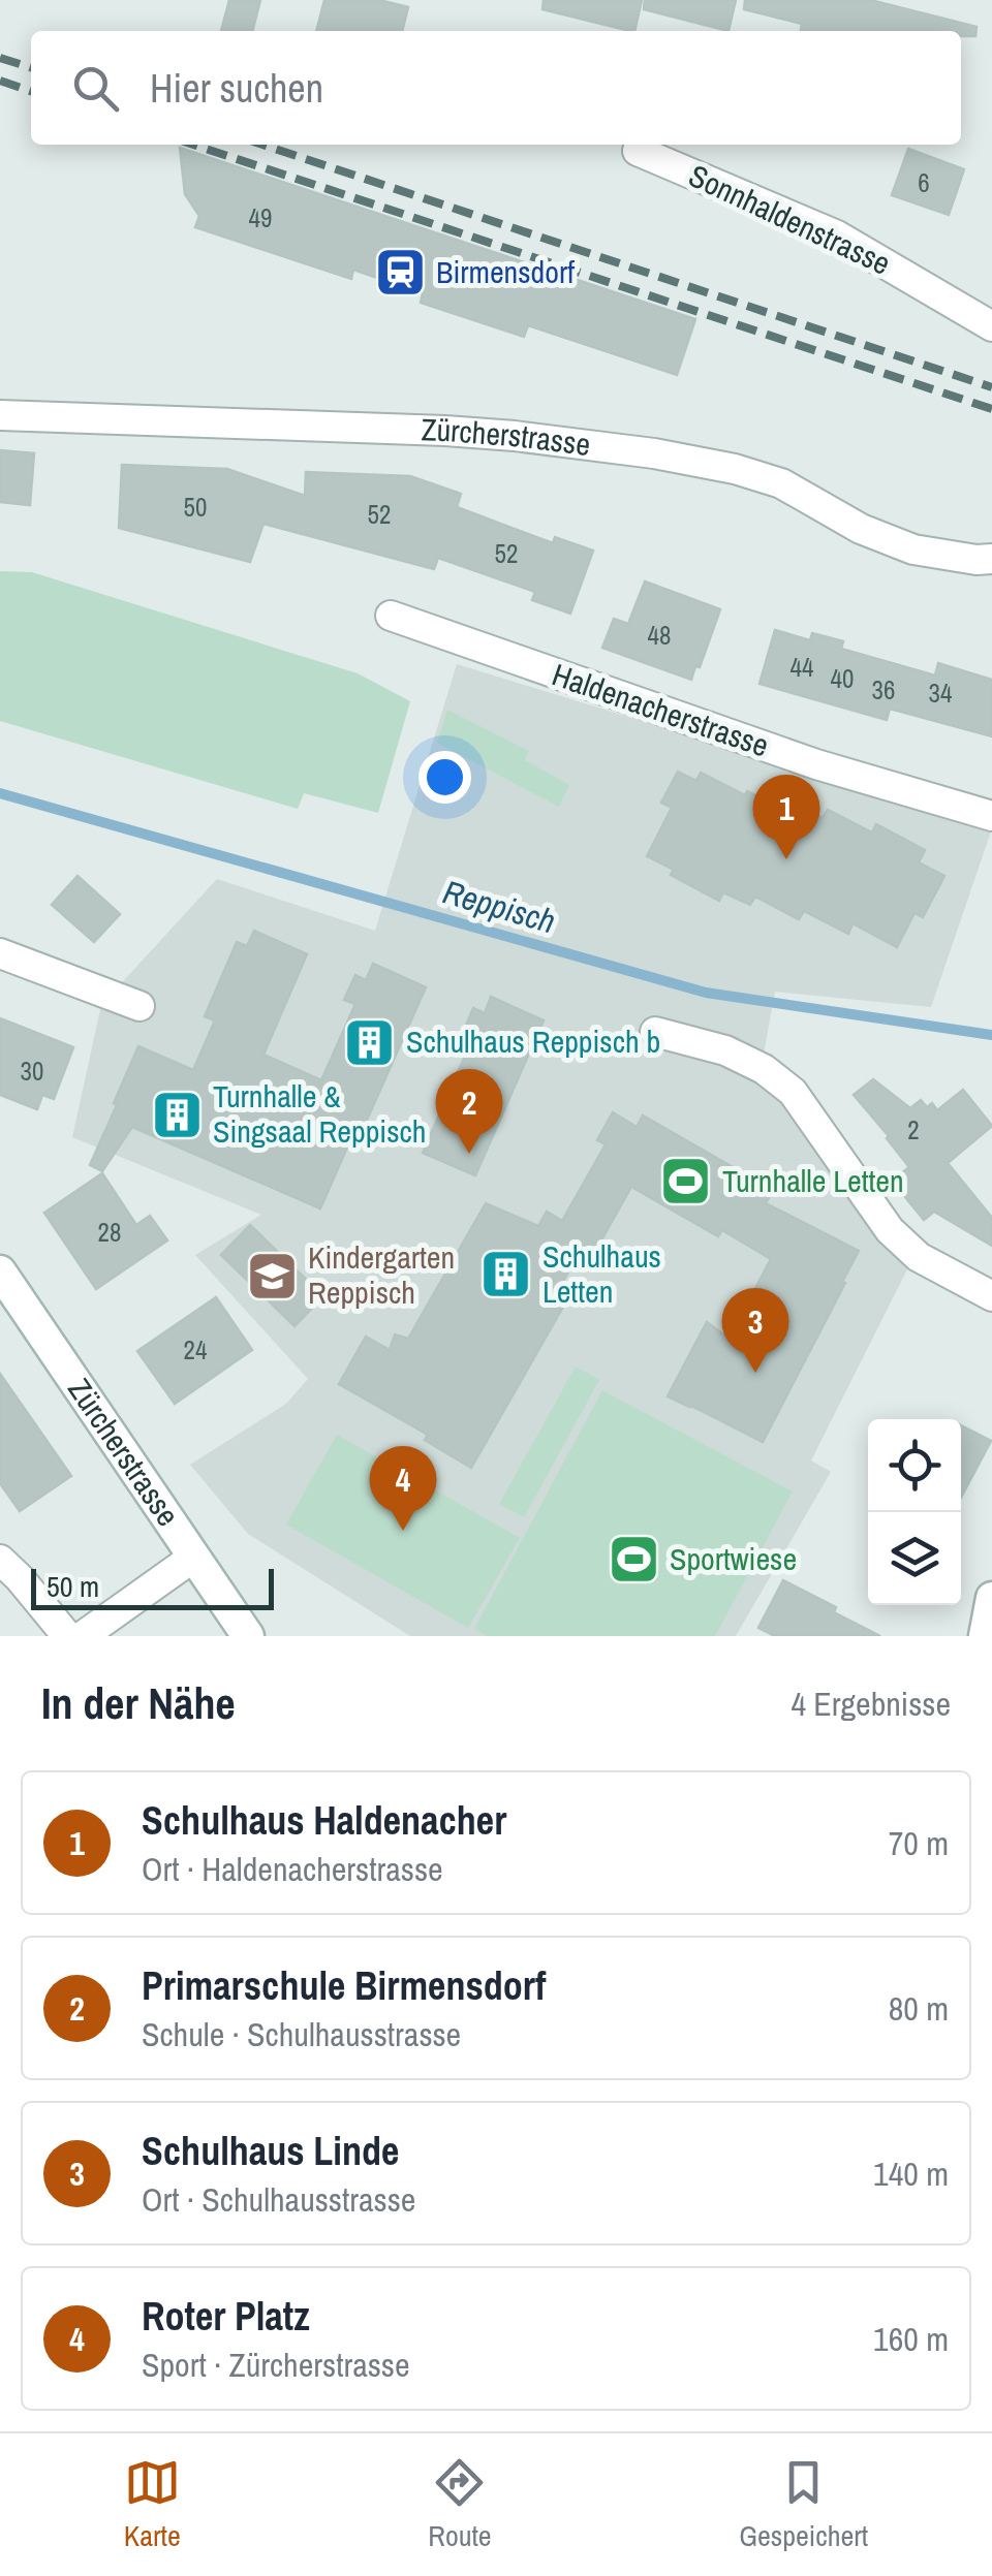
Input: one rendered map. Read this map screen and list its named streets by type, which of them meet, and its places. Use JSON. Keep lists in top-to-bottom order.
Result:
{
  "streets": {
    "main road": ["Zürcherstrasse"],
    "street": ["Sonnhaldenstrasse", "Haldenacherstrasse"]
  },
  "water": ["Reppisch"],
  "places": {
    "station": ["Birmensdorf"],
    "building": ["Schulhaus Reppisch b", "Turnhalle & Singsaal Reppisch", "Schulhaus Letten"],
    "sports": ["Turnhalle Letten", "Sportwiese"],
    "school or university": ["Kindergarten Reppisch"]
  },
  "house_numbers": [
    "6",
    "49",
    "50",
    "52",
    "52",
    "48",
    "44",
    "40",
    "36",
    "34",
    "30",
    "2",
    "28",
    "24"
  ],
  "scale_bar": "50 m",
  "page": {
    "search": "Hier suchen",
    "pins": [
      "1",
      "2",
      "3",
      "4"
    ],
    "scale": "50 m",
    "heading": ["In der Nähe", "4 Ergebnisse"],
    "list": [
      {
        "mark": "1",
        "name": "Schulhaus Haldenacher",
        "note": "Ort · Haldenacherstrasse",
        "value": "70 m"
      },
      {
        "mark": "2",
        "name": "Primarschule Birmensdorf",
        "note": "Schule · Schulhausstrasse",
        "value": "80 m"
      },
      {
        "mark": "3",
        "name": "Schulhaus Linde",
        "note": "Ort · Schulhausstrasse",
        "value": "140 m"
      },
      {
        "mark": "4",
        "name": "Roter Platz",
        "note": "Sport · Zürcherstrasse",
        "value": "160 m"
      }
    ],
    "nav": ["Karte", "Route", "Gespeichert"]
  }
}
